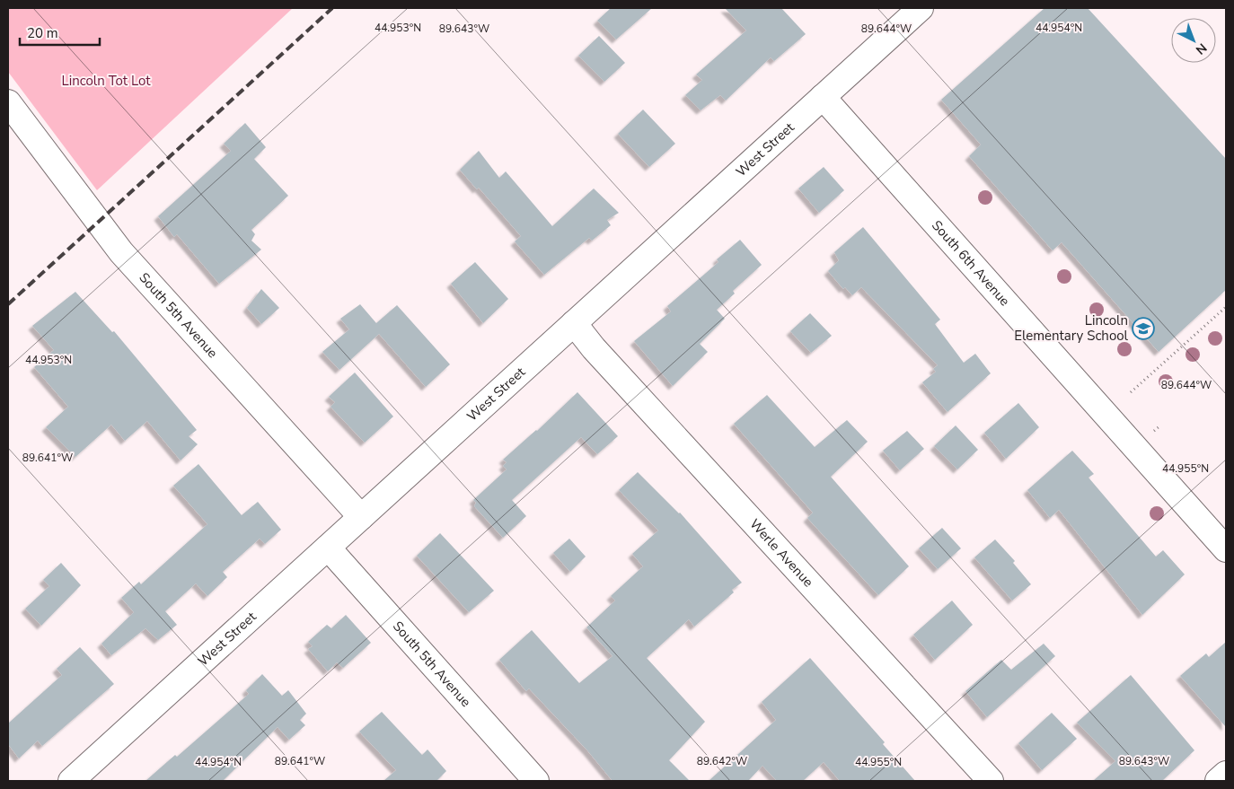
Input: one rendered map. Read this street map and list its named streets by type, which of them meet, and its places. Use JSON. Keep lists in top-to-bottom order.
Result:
{
  "streets": {
    "street": [
      "West Street",
      "South 6th Avenue",
      "South 5th Avenue",
      "Werle Avenue"
    ]
  },
  "crossings": [
    ["West Street", "South 6th Avenue"],
    ["West Street", "South 5th Avenue"],
    ["West Street", "Werle Avenue"]
  ],
  "parks": ["Lincoln Tot Lot"],
  "places": {
    "school or university": ["Lincoln Elementary School"]
  },
  "scale_bar": "20 m",
  "north": "bottom right",
  "coordinates": [
    "44.953°N",
    "44.954°N",
    "89.643°W",
    "89.644°W",
    "89.641°W",
    "44.955°N",
    "89.642°W"
  ]
}
